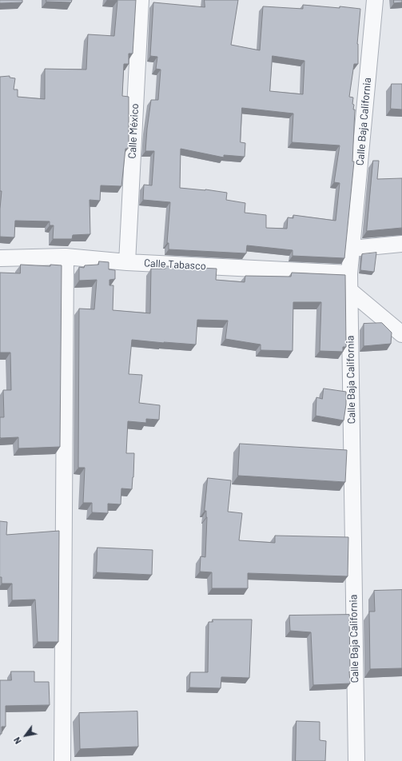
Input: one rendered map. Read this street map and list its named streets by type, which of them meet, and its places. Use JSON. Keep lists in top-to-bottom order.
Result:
{
  "streets": {
    "street": ["Calle Baja California", "Calle México", "Calle Tabasco"]
  },
  "crossings": [
    ["Calle Baja California", "Calle Tabasco"],
    ["Calle México", "Calle Tabasco"]
  ],
  "north": "bottom left"
}
